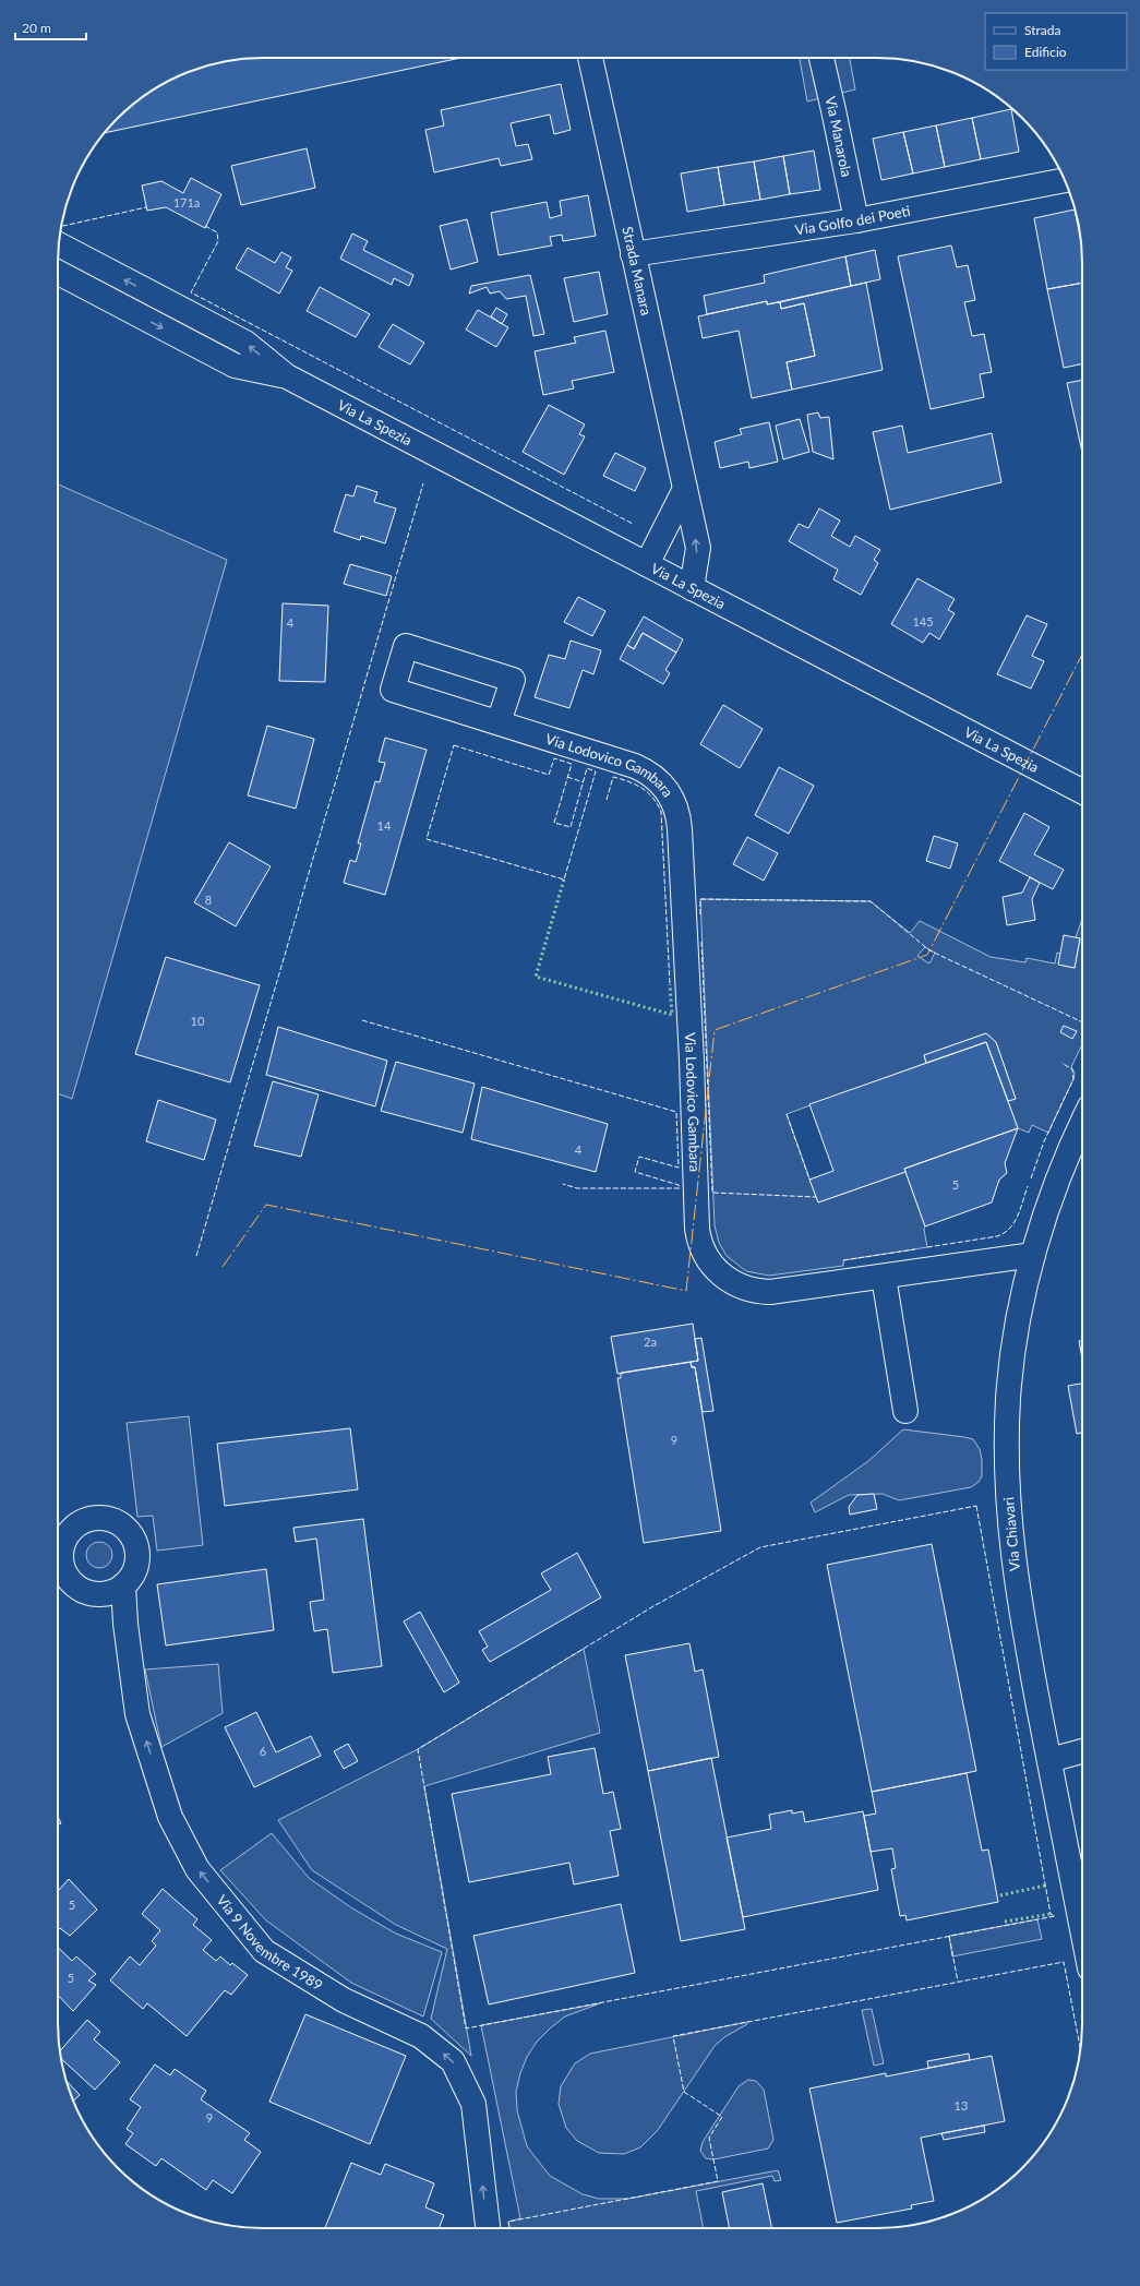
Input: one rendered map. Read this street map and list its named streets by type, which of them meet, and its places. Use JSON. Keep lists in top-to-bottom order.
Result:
{
  "streets": {
    "street": [
      "Via Manarola",
      "Via Golfo dei Poeti",
      "Strada Manara",
      "Via La Spezia",
      "Via Lodovico Gambara",
      "Via Chiavari",
      "Via 9 Novembre 1989"
    ]
  },
  "crossings": [
    ["Via Manarola", "Via Golfo dei Poeti"],
    ["Via Golfo dei Poeti", "Strada Manara"],
    ["Strada Manara", "Via La Spezia"],
    ["Via Lodovico Gambara", "Via Chiavari"]
  ],
  "one_way": ["Via 9 Novembre 1989"],
  "house_numbers": [
    "171a",
    "145",
    "4",
    "14",
    "8",
    "10",
    "4",
    "5",
    "2a",
    "9",
    "6",
    "5",
    "5",
    "13",
    "9"
  ],
  "legend": ["Strada", "Edificio"],
  "scale_bar": "20 m"
}
